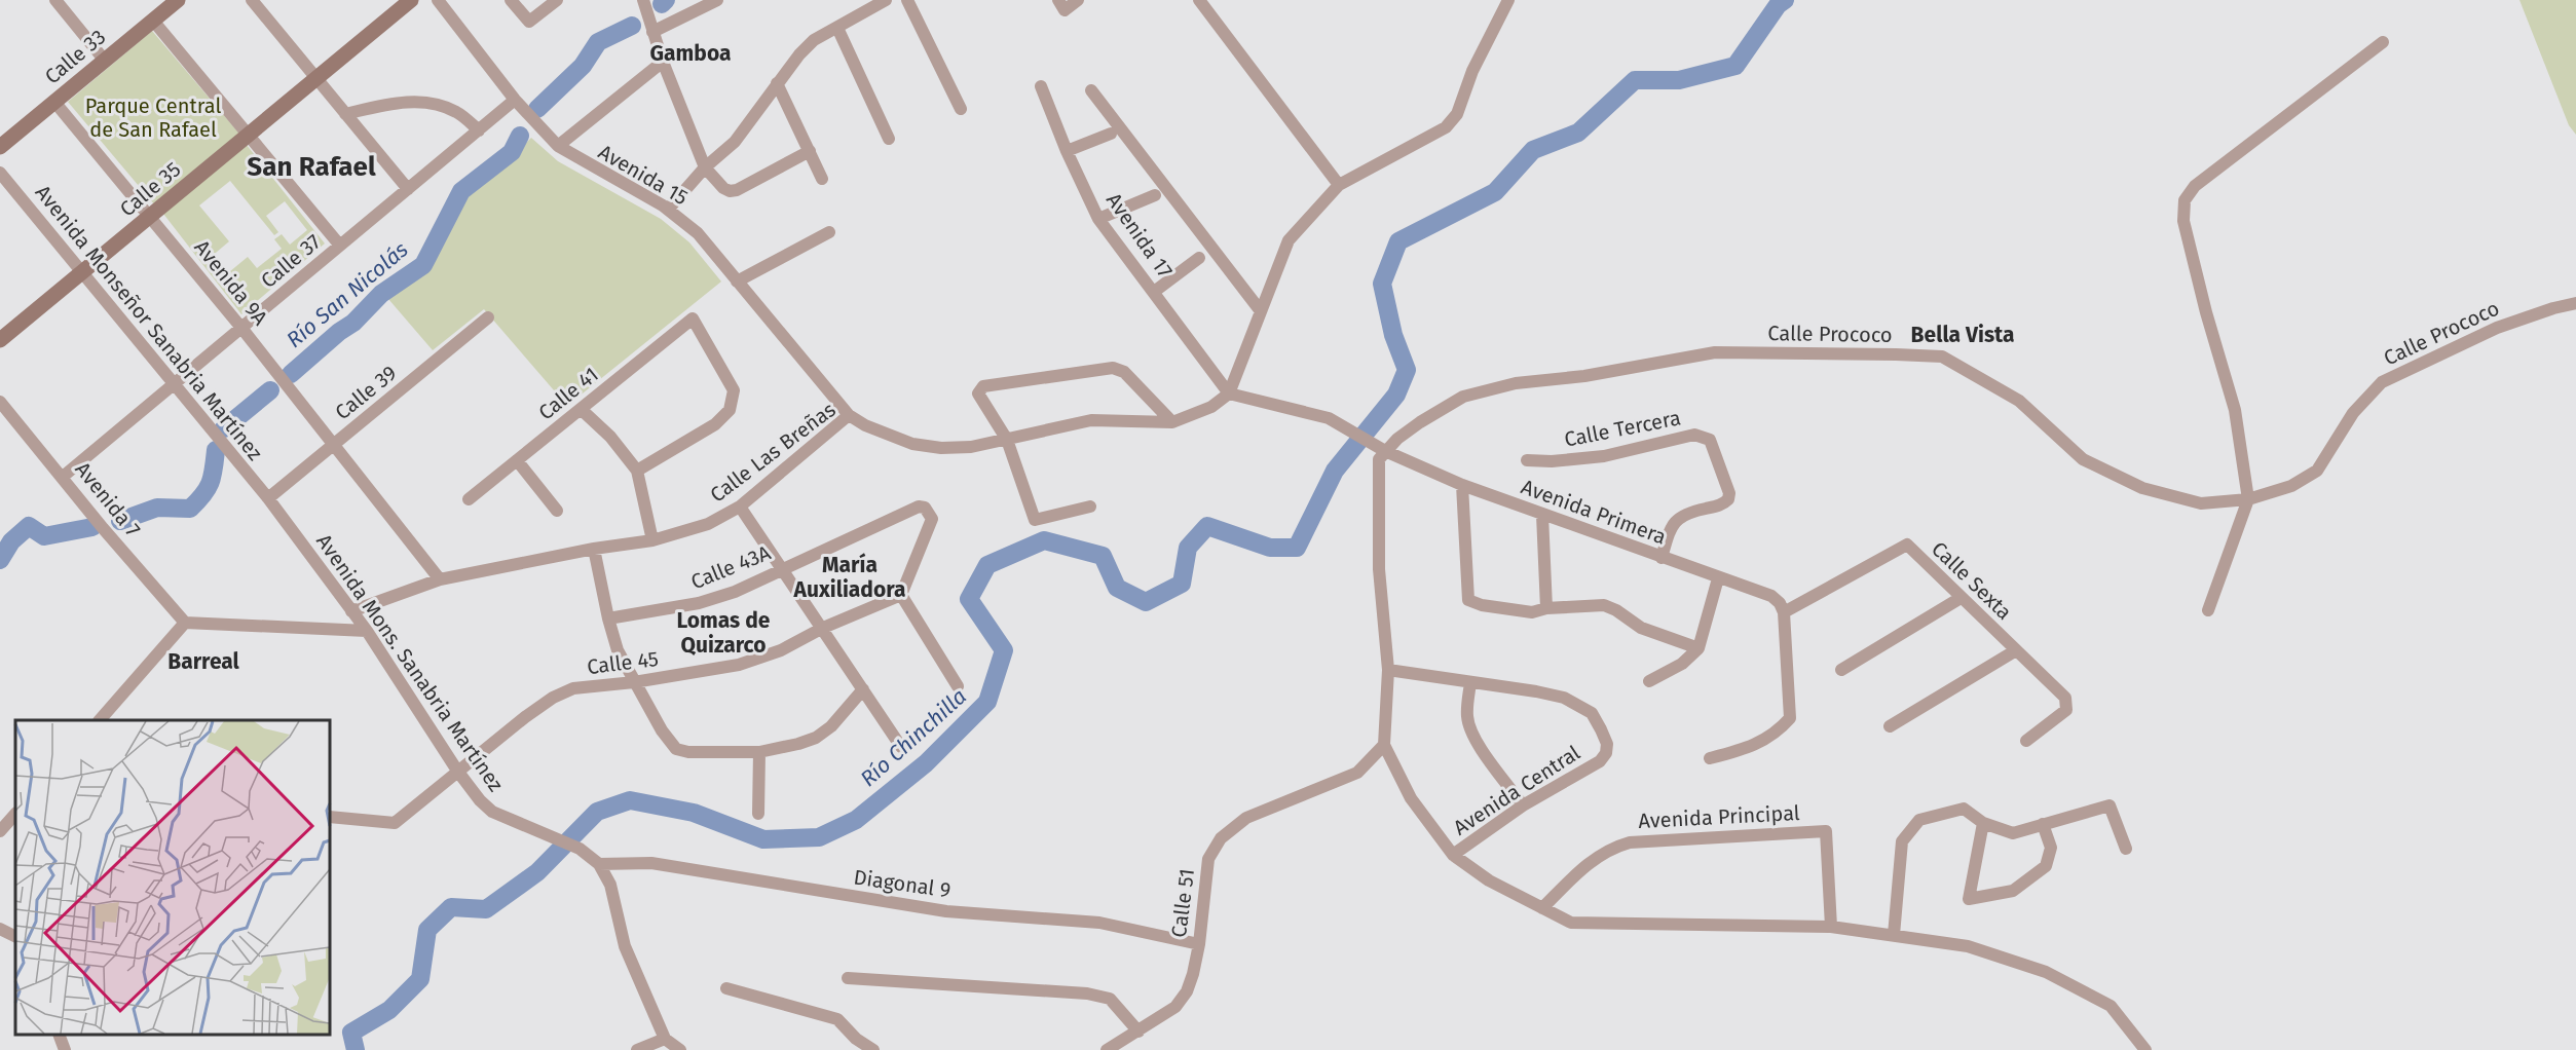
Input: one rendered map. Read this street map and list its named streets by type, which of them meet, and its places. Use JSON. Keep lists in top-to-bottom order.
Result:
{
  "streets": {
    "main road": ["Calle 33", "Calle 35"],
    "street": [
      "Avenida 15",
      "Avenida 17",
      "Calle 37",
      "Avenida 9A",
      "Avenida Monseñor Sanabria Martínez",
      "Calle Prococo",
      "Calle 39",
      "Calle 41",
      "Calle Tercera",
      "Calle Las Breñas",
      "Avenida 7",
      "Avenida Primera",
      "Calle 43A",
      "Calle Sexta",
      "Avenida Mons. Sanabria Martínez",
      "Calle 45",
      "Avenida Central",
      "Avenida Principal",
      "Diagonal 9",
      "Calle 51"
    ]
  },
  "crossings": [
    ["Calle 33", "Avenida 9A"],
    ["Avenida 15", "Calle 37"],
    ["Avenida 15", "Calle Las Breñas"],
    ["Calle 35", "Avenida 9A"],
    ["Calle 35", "Avenida Monseñor Sanabria Martínez"],
    ["Avenida 17", "Calle Las Breñas"],
    ["Calle 37", "Avenida 9A"],
    ["Calle 37", "Avenida Monseñor Sanabria Martínez"],
    ["Calle 37", "Avenida 7"],
    ["Avenida 9A", "Calle 39"],
    ["Avenida 9A", "Calle Las Breñas"],
    ["Avenida Monseñor Sanabria Martínez", "Calle 39"],
    ["Avenida Monseñor Sanabria Martínez", "Avenida Mons. Sanabria Martínez"],
    ["Calle Prococo", "Avenida Primera"],
    ["Calle 39", "Avenida Mons. Sanabria Martínez"],
    ["Calle Tercera", "Avenida Primera"],
    ["Calle Las Breñas", "Avenida Mons. Sanabria Martínez"],
    ["Avenida Primera", "Calle Sexta"],
    ["Calle 43A", "Calle 45"],
    ["Avenida Mons. Sanabria Martínez", "Calle 45"],
    ["Avenida Mons. Sanabria Martínez", "Diagonal 9"],
    ["Diagonal 9", "Calle 51"]
  ],
  "districts": [
    "Gamboa",
    "San Rafael",
    "Bella Vista",
    "María Auxiliadora",
    "Lomas de Quizarco",
    "Barreal"
  ],
  "water": ["Río San Nicolás", "Río Chinchilla"],
  "parks": ["Parque Central de San Rafael"]
}
